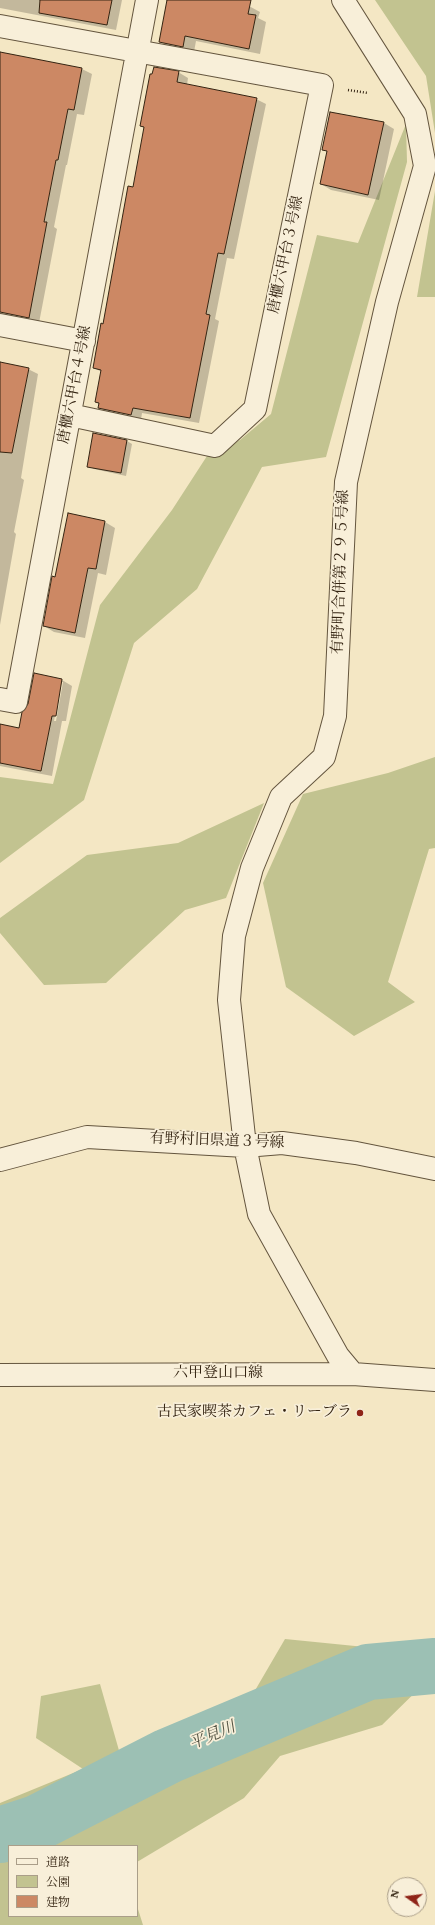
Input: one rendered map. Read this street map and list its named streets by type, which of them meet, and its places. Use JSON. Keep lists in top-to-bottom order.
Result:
{
  "streets": {
    "street": [
      "唐櫃六甲台３号線",
      "唐櫃六甲台４号線",
      "有野町合併第２９５号線",
      "有野村旧県道３号線",
      "六甲登山口線"
    ]
  },
  "crossings": [
    ["唐櫃六甲台３号線", "唐櫃六甲台４号線"],
    ["有野町合併第２９５号線", "有野村旧県道３号線"],
    ["有野町合併第２９５号線", "六甲登山口線"]
  ],
  "water": ["平見川"],
  "places": ["古民家喫茶カフェ・リーブラ"],
  "legend": ["道路", "公園", "建物"],
  "north": "left"
}
